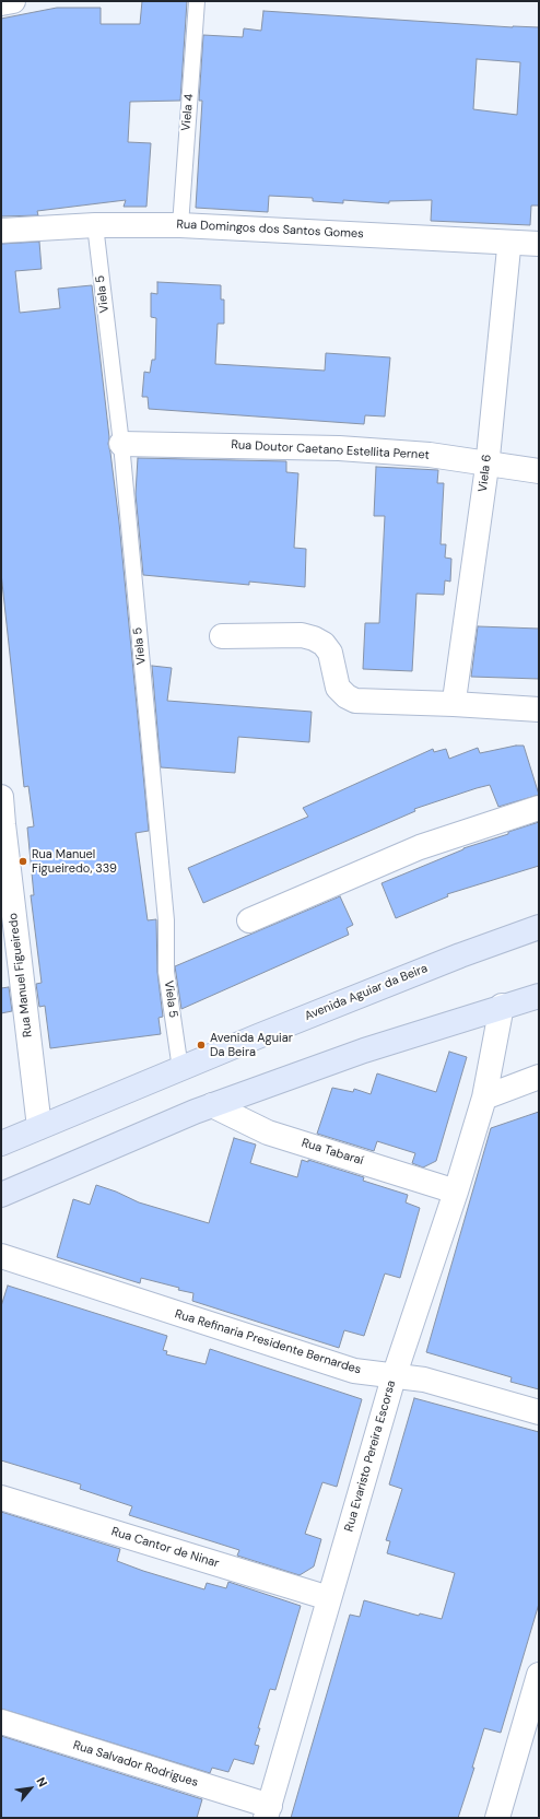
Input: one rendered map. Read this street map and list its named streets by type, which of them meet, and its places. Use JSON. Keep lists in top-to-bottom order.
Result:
{
  "streets": {
    "main road": ["Avenida Aguiar da Beira"],
    "street": [
      "Rua Domingos dos Santos Gomes",
      "Rua Doutor Caetano Estellita Pernet",
      "Viela 6",
      "Rua Manuel Figueiredo",
      "Rua Tabaraí",
      "Rua Refinaria Presidente Bernardes",
      "Rua Evaristo Pereira Escorsa",
      "Rua Cantor de Ninar",
      "Rua Salvador Rodrigues"
    ],
    "lane": ["Viela 4", "Viela 5"]
  },
  "crossings": [
    ["Viela 4", "Rua Domingos dos Santos Gomes"],
    ["Rua Domingos dos Santos Gomes", "Viela 5"],
    ["Rua Domingos dos Santos Gomes", "Viela 6"],
    ["Viela 5", "Rua Doutor Caetano Estellita Pernet"],
    ["Viela 5", "Avenida Aguiar da Beira"],
    ["Rua Doutor Caetano Estellita Pernet", "Viela 6"],
    ["Rua Manuel Figueiredo", "Avenida Aguiar da Beira"],
    ["Rua Tabaraí", "Rua Evaristo Pereira Escorsa"],
    ["Rua Refinaria Presidente Bernardes", "Rua Evaristo Pereira Escorsa"],
    ["Rua Evaristo Pereira Escorsa", "Rua Cantor de Ninar"],
    ["Rua Evaristo Pereira Escorsa", "Rua Salvador Rodrigues"]
  ],
  "places": ["Rua Manuel Figueiredo, 339", "Avenida Aguiar Da Beira"],
  "north": "top right"
}
